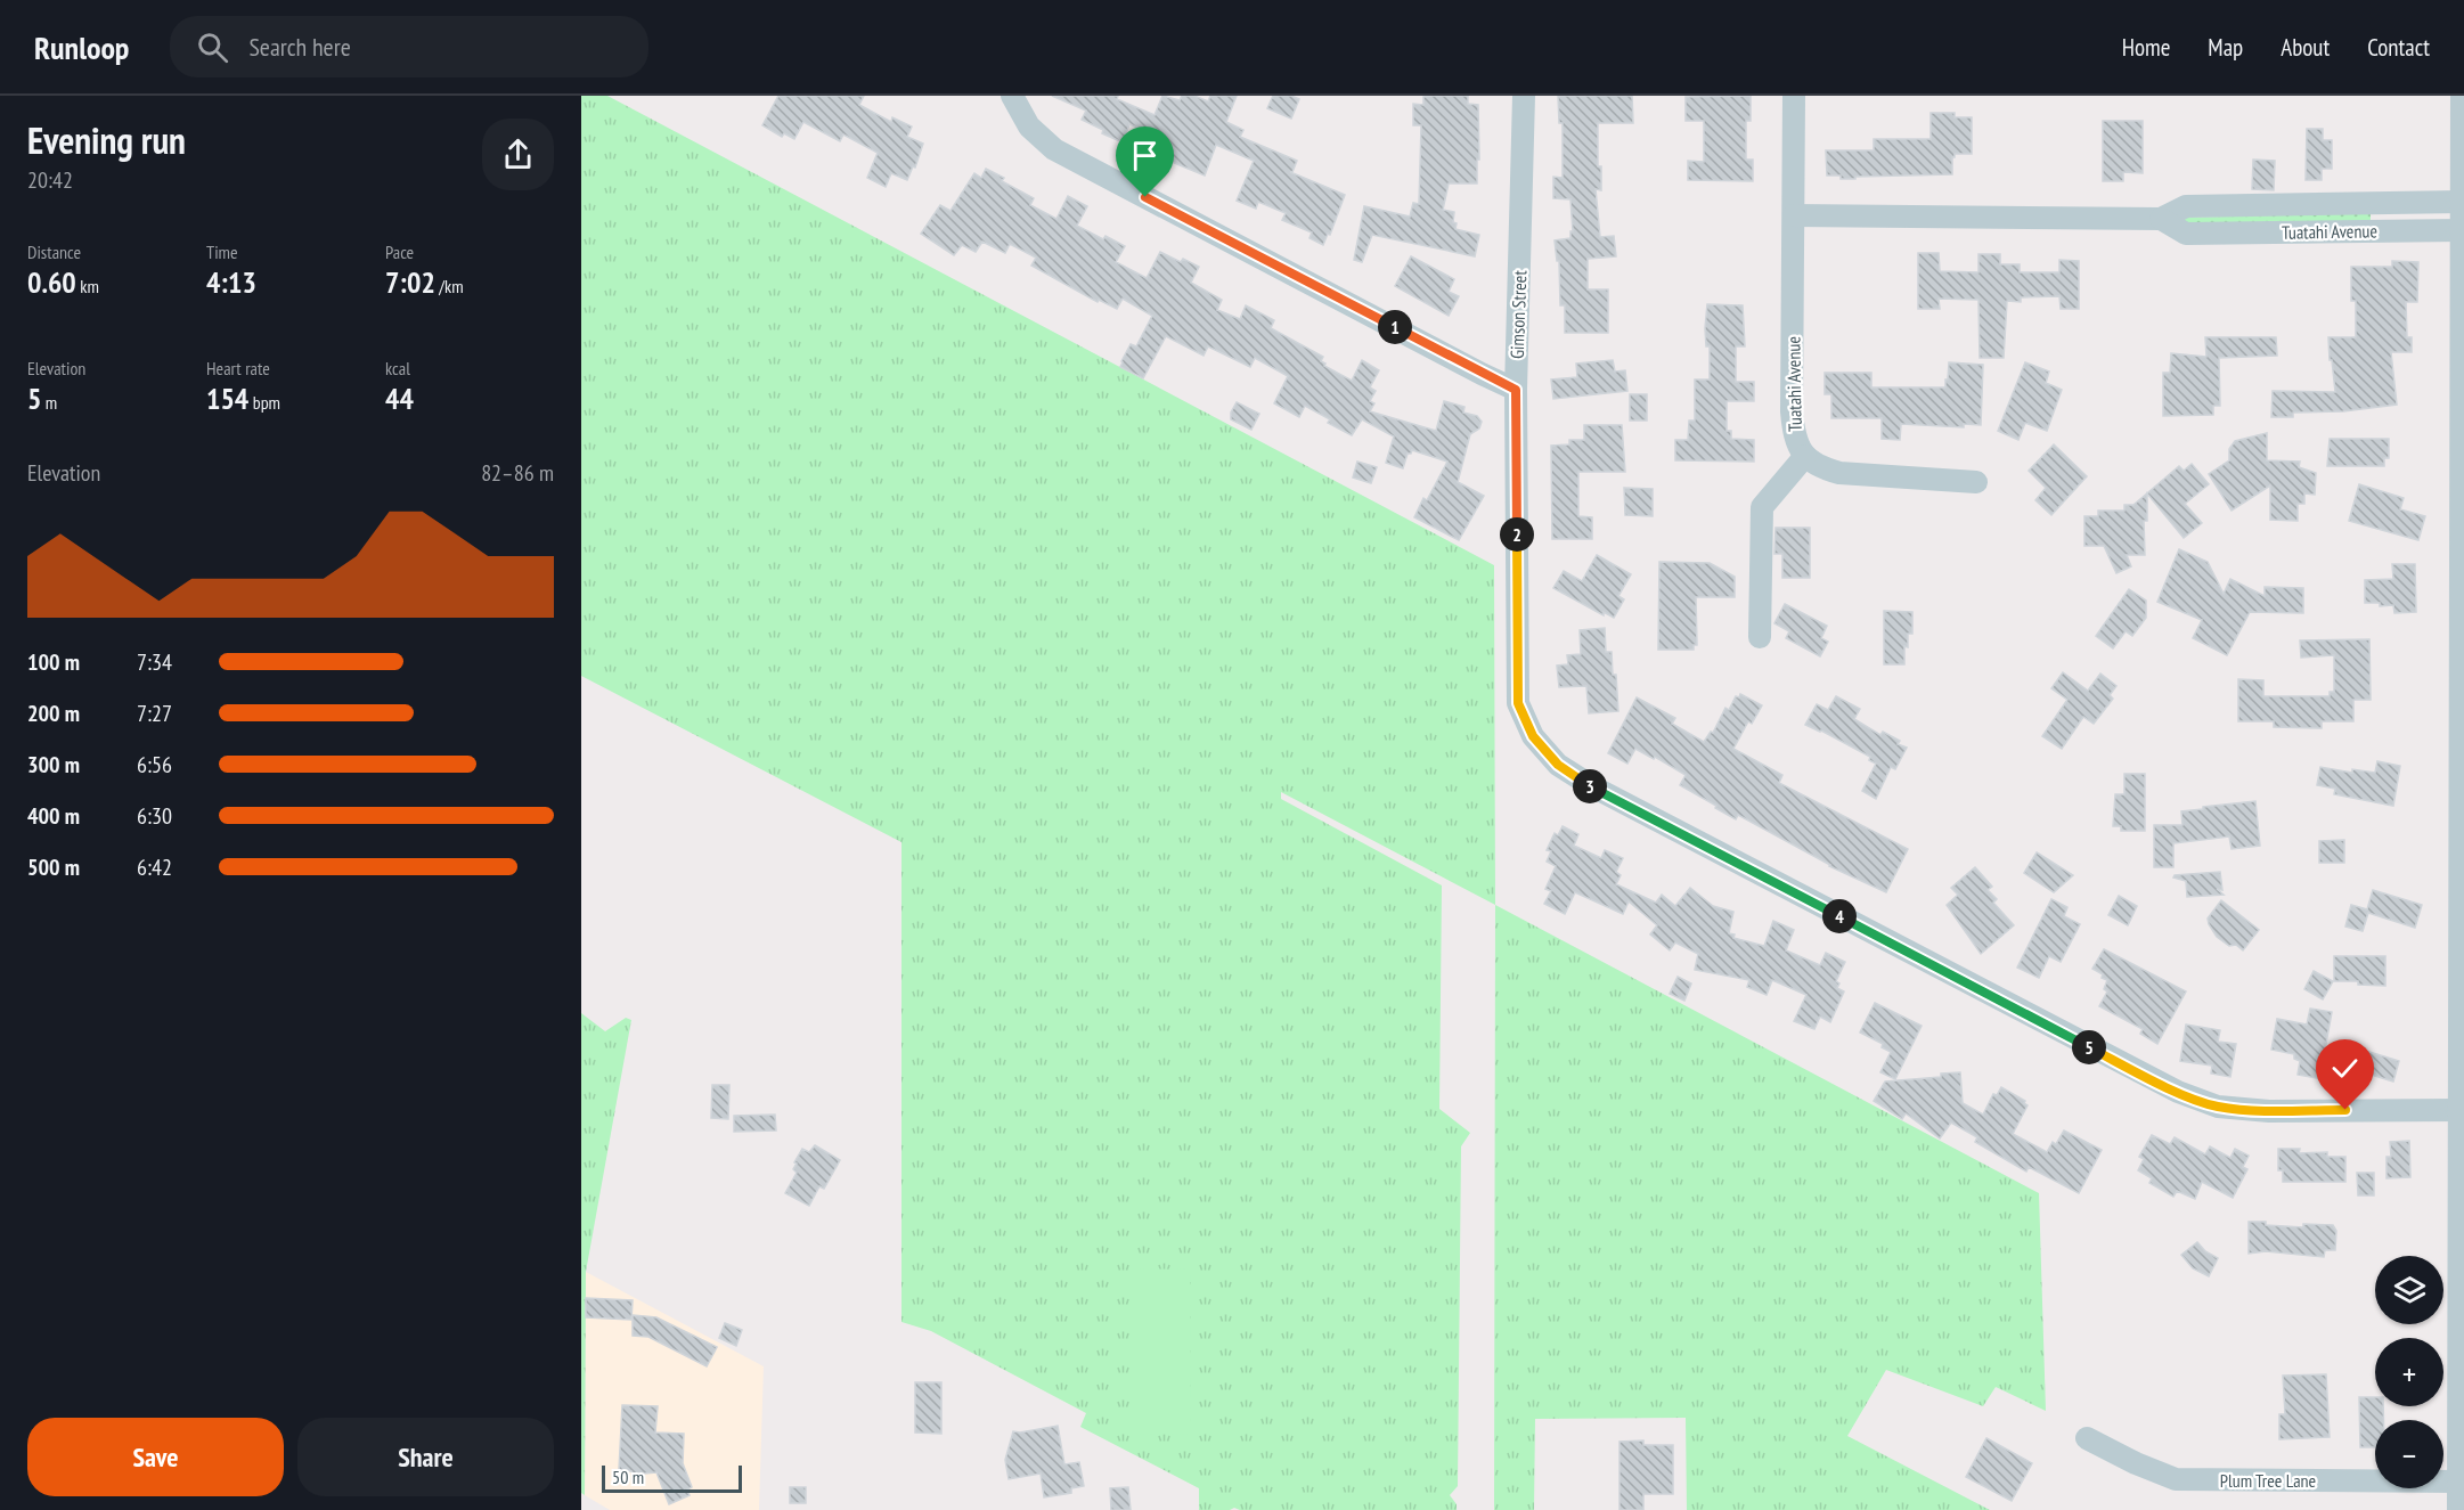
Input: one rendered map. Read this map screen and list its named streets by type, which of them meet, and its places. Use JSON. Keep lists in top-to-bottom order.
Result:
{
  "streets": {
    "street": ["Tuatahi Avenue", "Gimson Street", "Plum Tree Lane"]
  },
  "scale_bar": "50 m",
  "page": {
    "header": "Runloop",
    "search": "Search here",
    "nav": [
      "Home",
      "Map",
      "About",
      "Contact"
    ],
    "heading": ["Evening run", "20:42"],
    "stats": [
      ["Distance", "0.60 km"],
      ["Time", "4:13"],
      ["Pace", "7:02 /km"],
      ["Elevation", "5 m"],
      ["Heart rate", "154 bpm"],
      ["kcal", "44"]
    ],
    "pins": [
      "1",
      "2",
      "3",
      "4",
      "5"
    ],
    "chart": ["Elevation", "82–86 m"],
    "list": [
      {
        "name": "100 m",
        "note": "7:34"
      },
      {
        "name": "200 m",
        "note": "7:27"
      },
      {
        "name": "300 m",
        "note": "6:56"
      },
      {
        "name": "400 m",
        "note": "6:30"
      },
      {
        "name": "500 m",
        "note": "6:42"
      }
    ],
    "map_buttons": ["+", "−"],
    "buttons": ["Save", "Share"],
    "scale": "50 m"
  }
}
